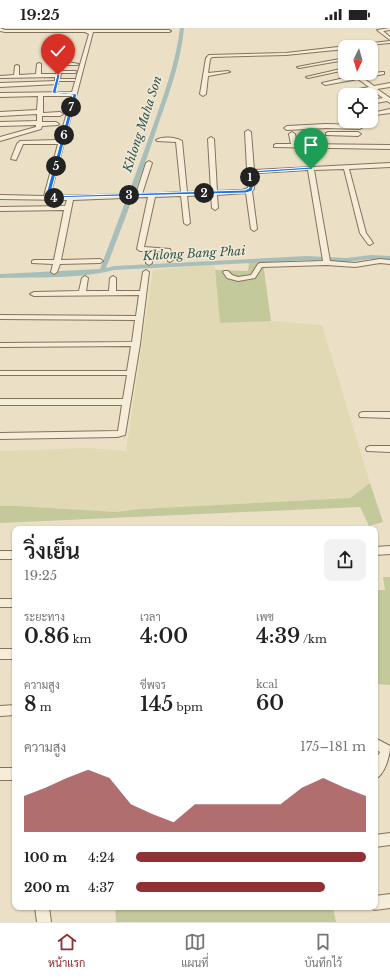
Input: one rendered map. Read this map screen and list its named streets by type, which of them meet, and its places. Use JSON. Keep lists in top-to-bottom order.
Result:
{
  "water": ["Khlong Maha Son", "Khlong Bang Phai"],
  "north": "bottom",
  "page": {
    "status": "19:25",
    "pins": [
      "7",
      "6",
      "5",
      "1",
      "2",
      "3",
      "4"
    ],
    "heading": ["วิ่งเย็น", "19:25"],
    "stats": [
      ["ระยะทาง", "0.86 km"],
      ["เวลา", "4:00"],
      ["เพซ", "4:39 /km"],
      ["ความสูง", "8 m"],
      ["ชีพจร", "145 bpm"],
      ["kcal", "60"]
    ],
    "chart": ["ความสูง", "175–181 m"],
    "list": [
      {
        "name": "100 m",
        "note": "4:24"
      },
      {
        "name": "200 m",
        "note": "4:37"
      }
    ],
    "tabs": ["หน้าแรก", "แผนที่", "บันทึกไว้"]
  }
}
